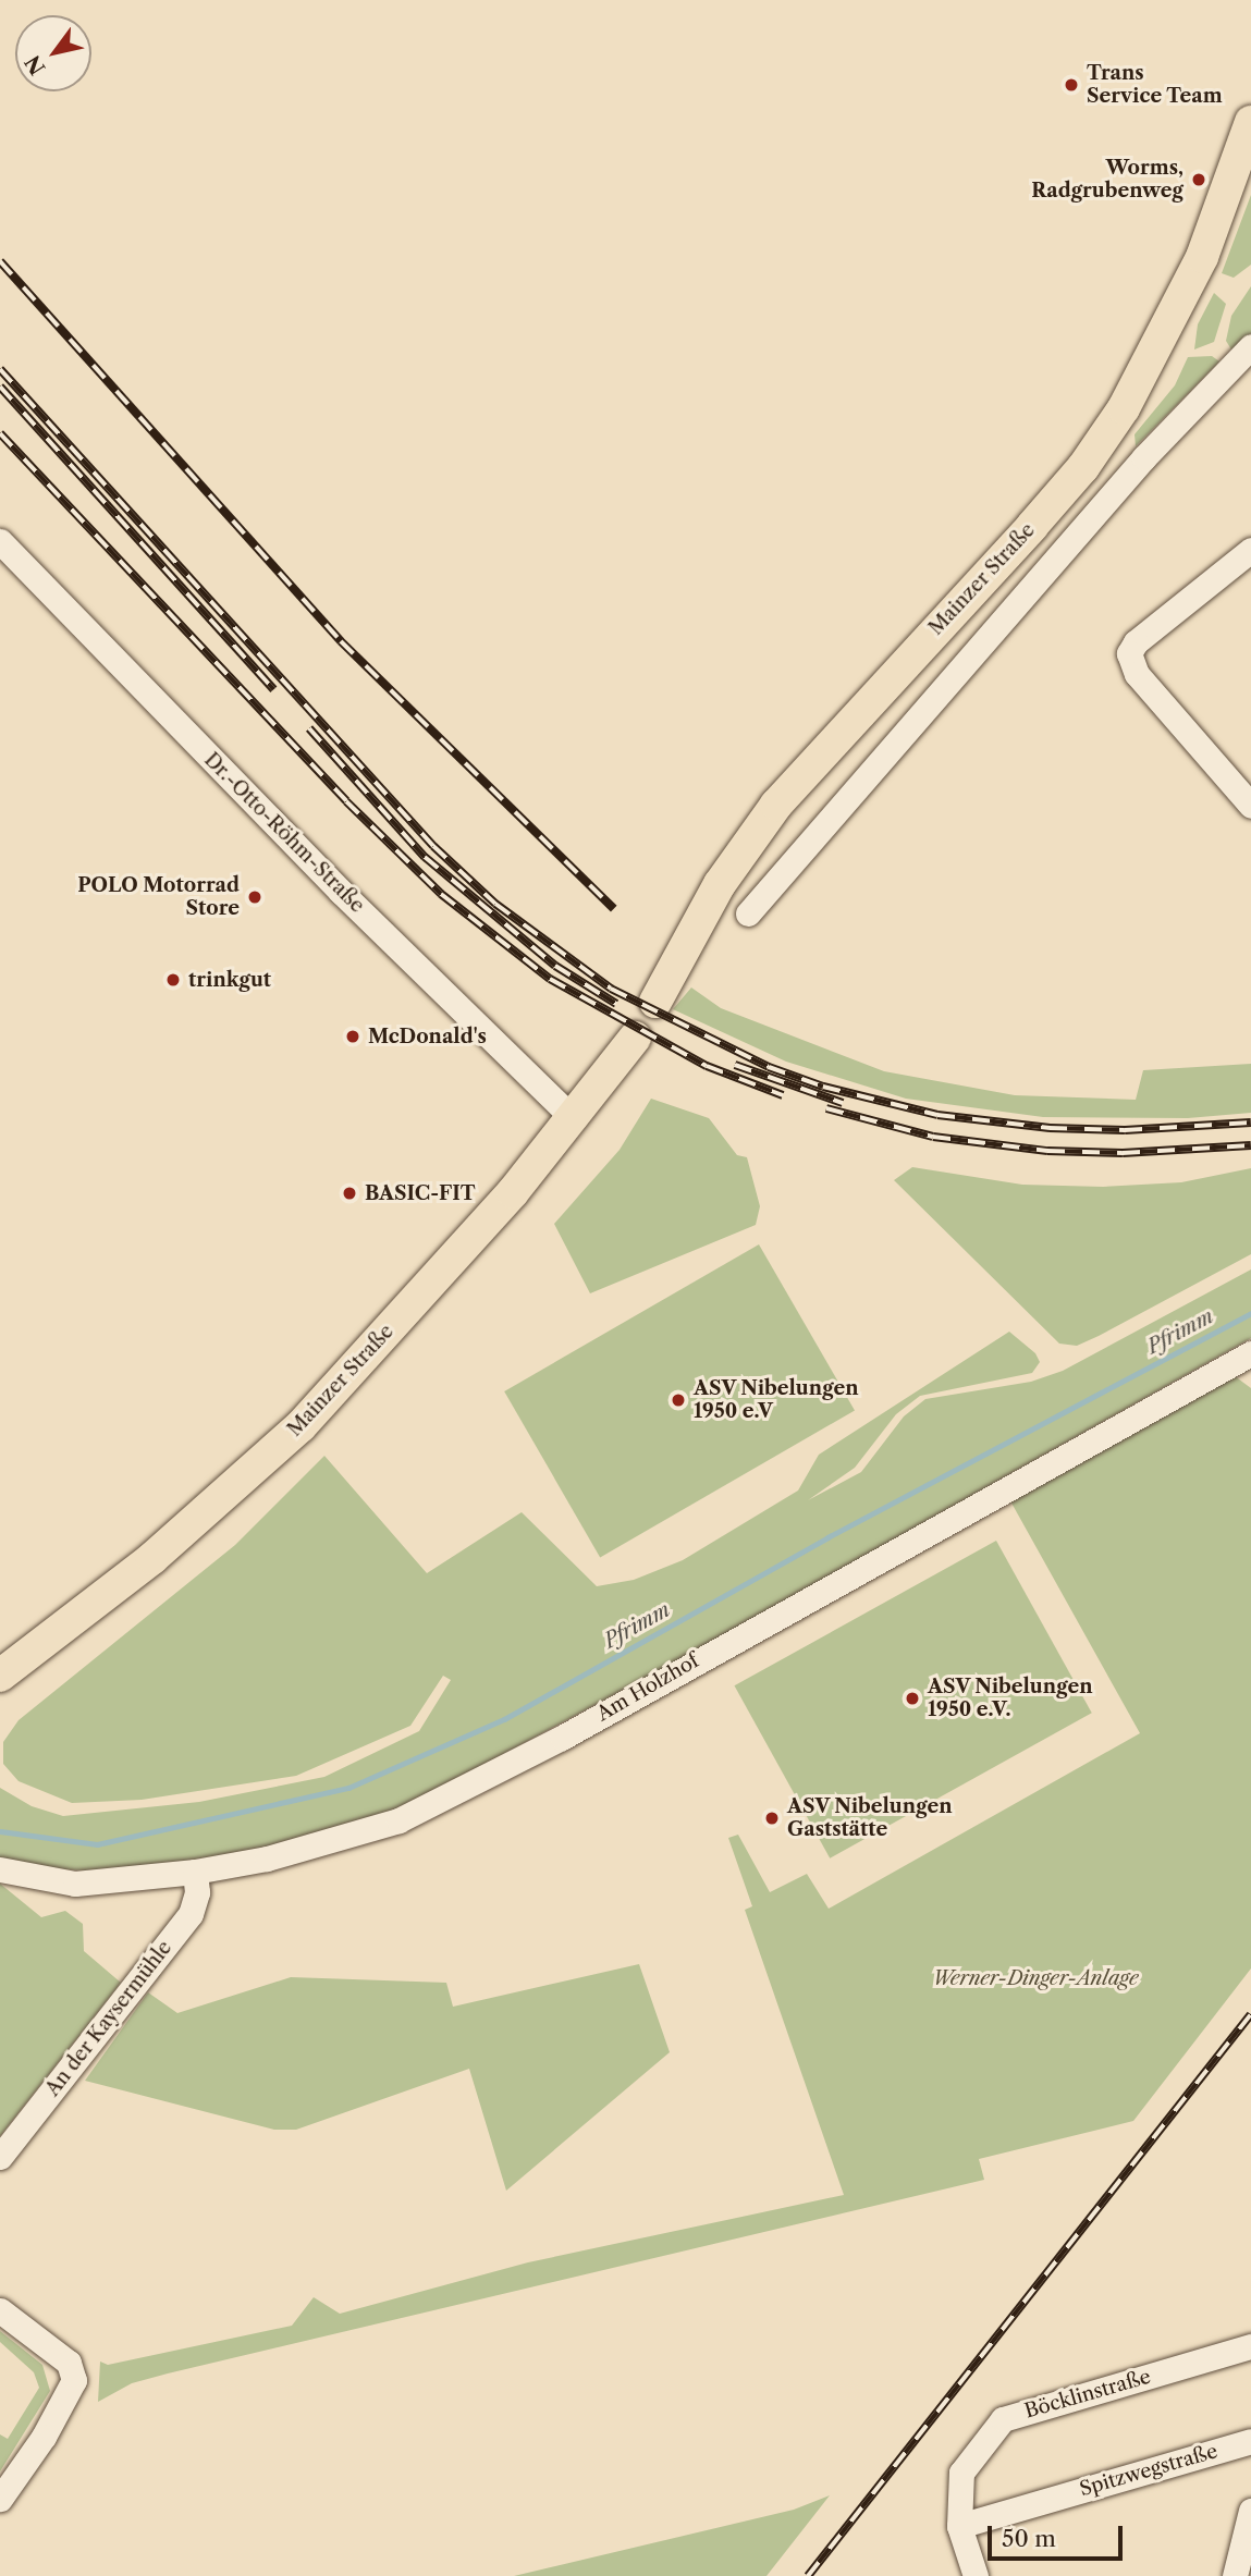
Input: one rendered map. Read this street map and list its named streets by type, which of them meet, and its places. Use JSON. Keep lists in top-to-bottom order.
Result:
{
  "streets": {
    "main road": ["Mainzer Straße"],
    "street": [
      "Dr.-Otto-Röhm-Straße",
      "Am Holzhof",
      "An der Kaysermühle",
      "Böcklinstraße",
      "Spitzwegstraße"
    ]
  },
  "crossings": [
    ["Mainzer Straße", "Dr.-Otto-Röhm-Straße"],
    ["Am Holzhof", "An der Kaysermühle"],
    ["Böcklinstraße", "Spitzwegstraße"]
  ],
  "water": ["Pfrimm"],
  "parks": ["Werner-Dinger-Anlage"],
  "places": [
    "Trans Service Team",
    "Worms, Radgrubenweg",
    "POLO Motorrad Store",
    "trinkgut",
    "McDonald's",
    "BASIC-FIT",
    "ASV Nibelungen 1950 e.V",
    "ASV Nibelungen 1950 e.V.",
    "ASV Nibelungen Gaststätte"
  ],
  "scale_bar": "50 m",
  "north": "bottom left"
}
